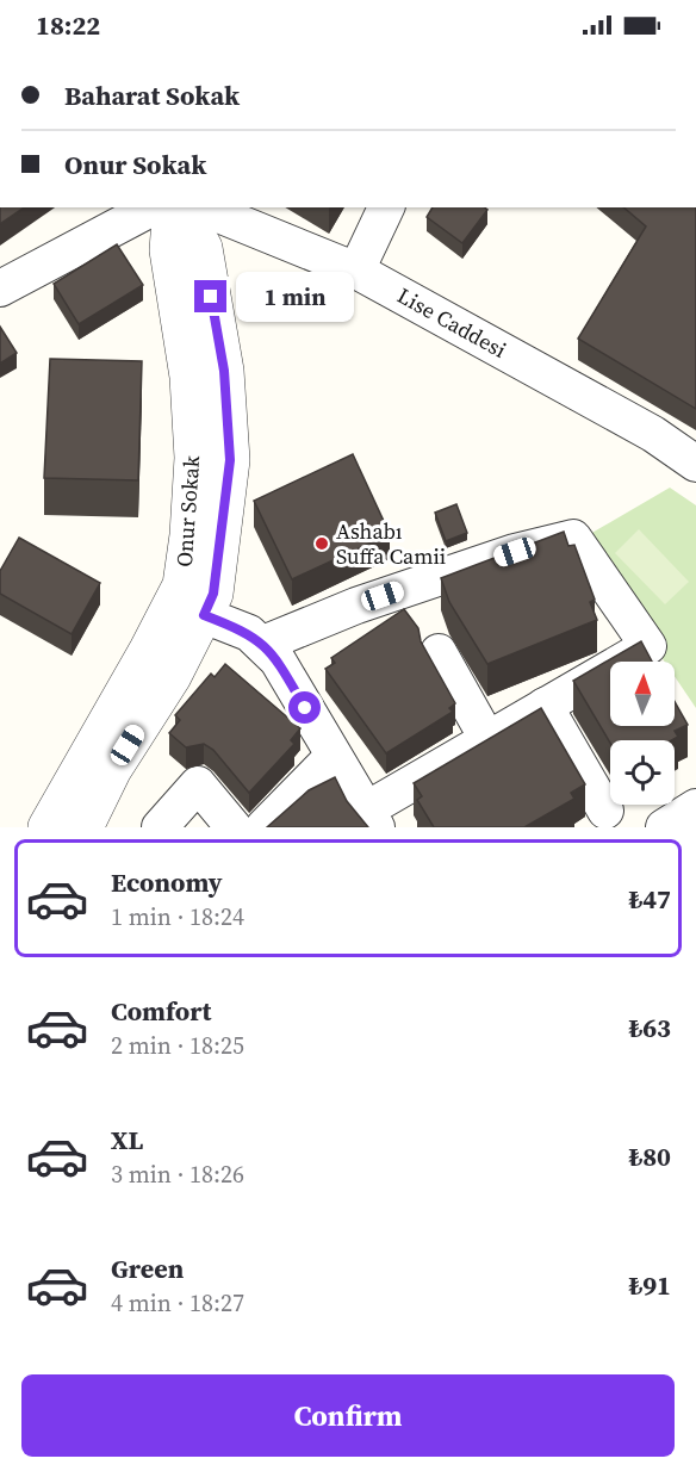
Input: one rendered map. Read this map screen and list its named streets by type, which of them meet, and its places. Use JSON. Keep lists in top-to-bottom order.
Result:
{
  "streets": {
    "street": ["Lise Caddesi", "Onur Sokak"]
  },
  "places": ["Ashabı Suffa Camii"],
  "north": "top",
  "page": {
    "status": "18:22",
    "banner": ["Baharat Sokak", "Onur Sokak"],
    "bubble": "1 min",
    "list": [
      {
        "name": "Economy",
        "note": "1 min · 18:24",
        "value": "₺47"
      },
      {
        "name": "Comfort",
        "note": "2 min · 18:25",
        "value": "₺63"
      },
      {
        "name": "XL",
        "note": "3 min · 18:26",
        "value": "₺80"
      },
      {
        "name": "Green",
        "note": "4 min · 18:27",
        "value": "₺91"
      }
    ],
    "buttons": "Confirm"
  }
}
